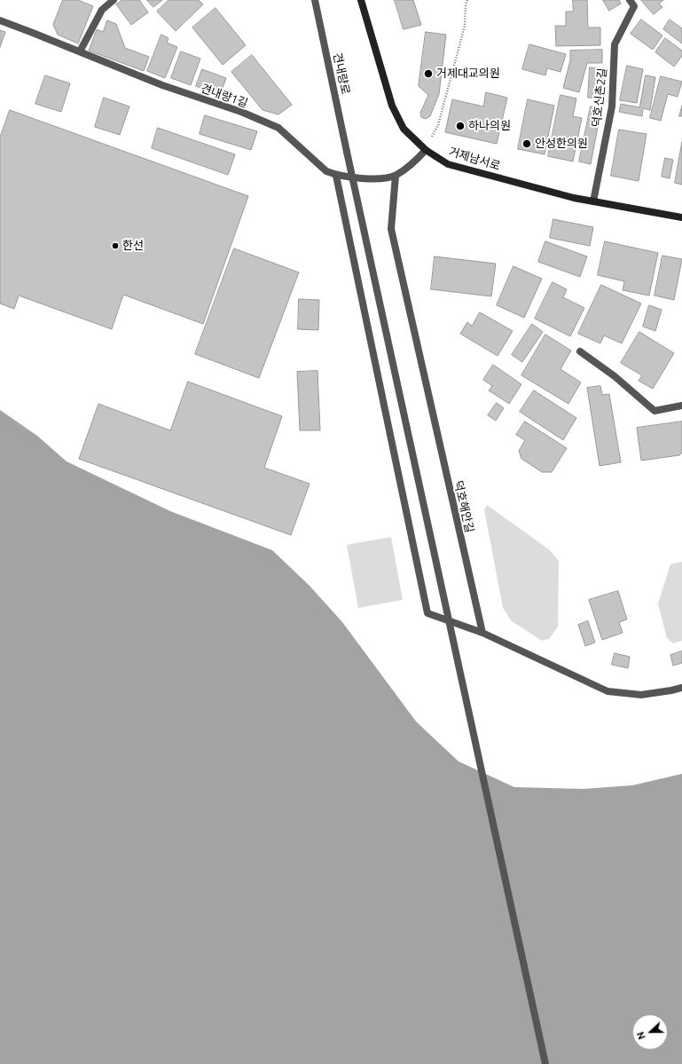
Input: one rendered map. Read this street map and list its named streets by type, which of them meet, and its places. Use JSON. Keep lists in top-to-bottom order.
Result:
{
  "streets": {
    "main road": ["거제남서로"],
    "street": [
      "견내량로",
      "견내량1길",
      "덕호신촌2길",
      "덕호해안길"
    ]
  },
  "crossings": [
    ["견내량1길", "거제남서로"],
    ["견내량1길", "덕호해안길"],
    ["덕호신촌2길", "거제남서로"]
  ],
  "places": [
    "거제대교의원",
    "하나의원",
    "안성한의원",
    "한선"
  ],
  "north": "left"
}
